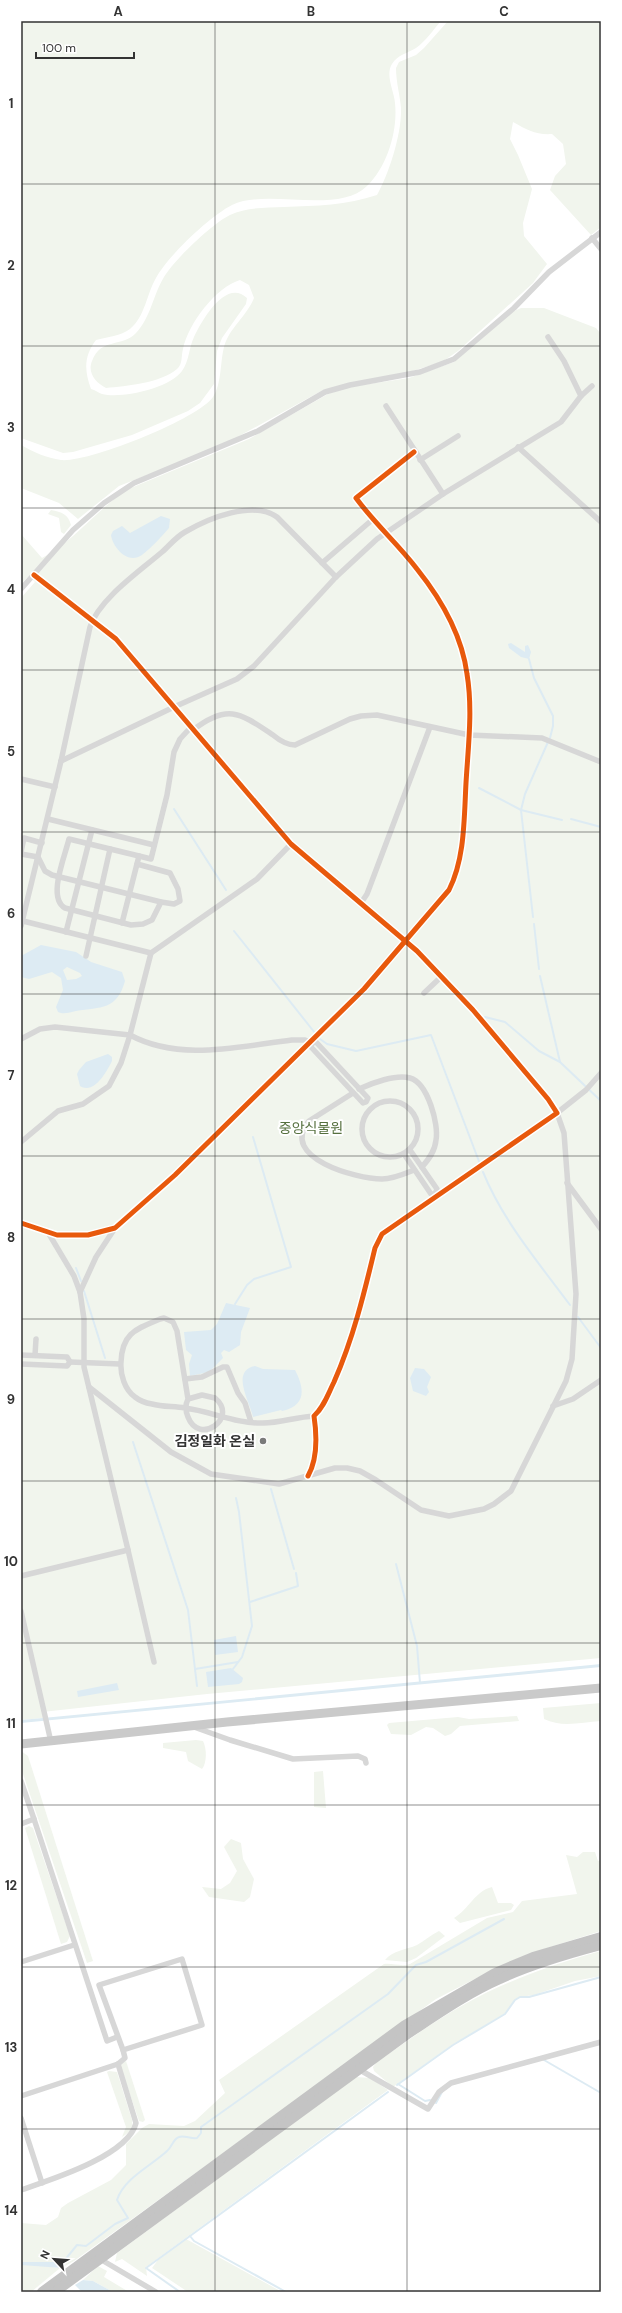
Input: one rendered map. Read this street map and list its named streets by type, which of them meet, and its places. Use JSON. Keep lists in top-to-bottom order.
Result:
{
  "parks": ["중앙식물원"],
  "places": ["김정일화 온실"],
  "scale_bar": "100 m",
  "north": "top left",
  "grid": {
    "columns": ["A", "B", "C"],
    "rows": [
      "1",
      "2",
      "3",
      "4",
      "5",
      "6",
      "7",
      "8",
      "9",
      "10",
      "11",
      "12",
      "13",
      "14"
    ]
  }
}
